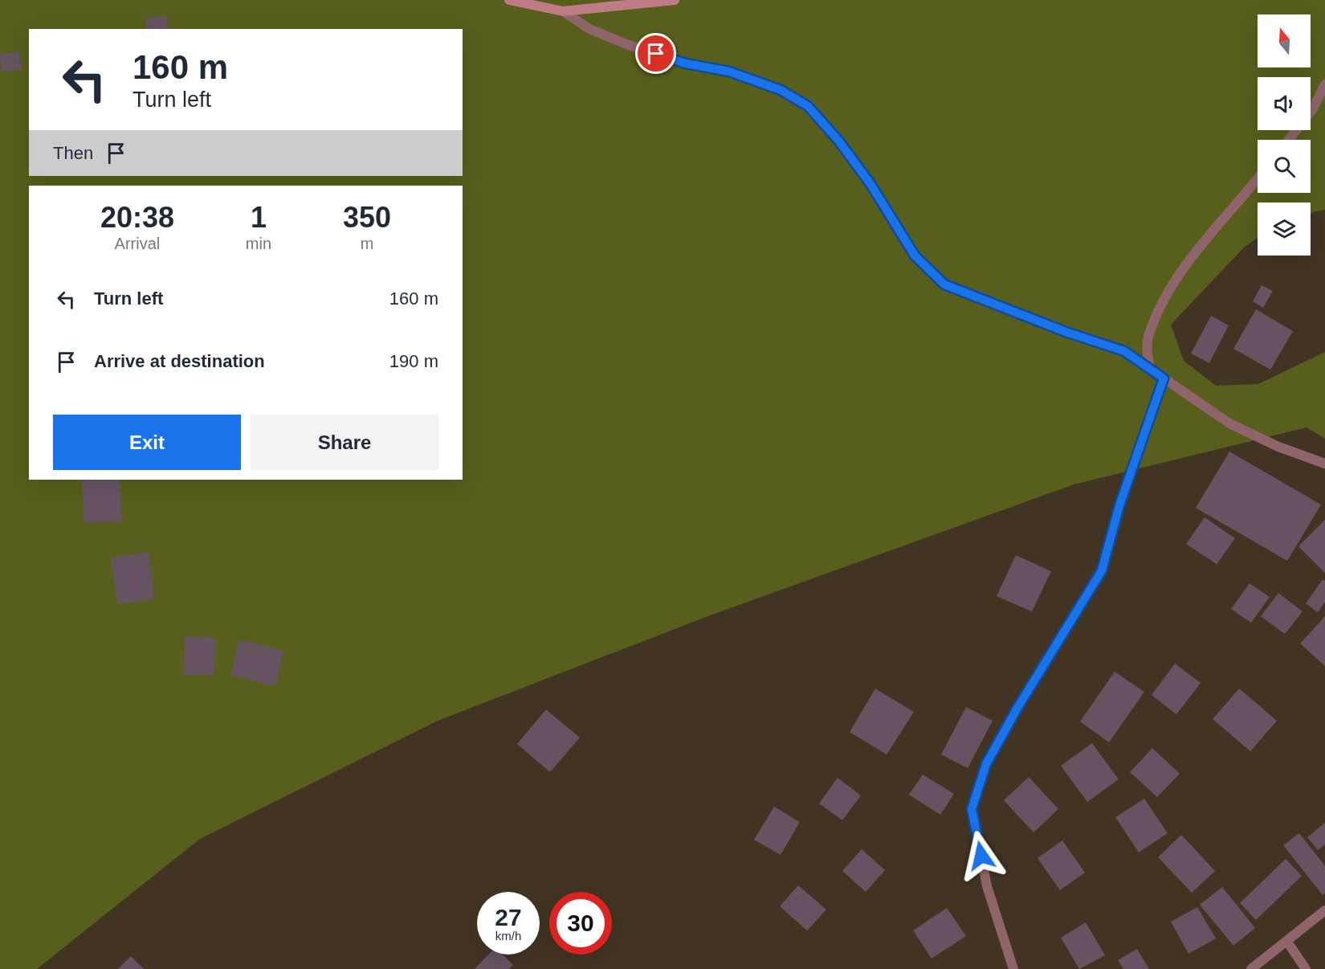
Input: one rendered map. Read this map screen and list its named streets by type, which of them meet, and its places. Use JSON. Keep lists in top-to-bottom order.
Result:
{
  "north": "top",
  "page": {
    "turn": ["160 m", "Turn left"],
    "then": "Then",
    "eta": [
      "20:38",
      "Arrival",
      "1",
      "min",
      "350",
      "m"
    ],
    "list": [
      {
        "name": "Turn left",
        "value": "160 m"
      },
      {
        "name": "Arrive at destination",
        "value": "190 m"
      }
    ],
    "buttons": ["Exit", "Share"],
    "speed": "27 km/h",
    "limit": "30"
  }
}
